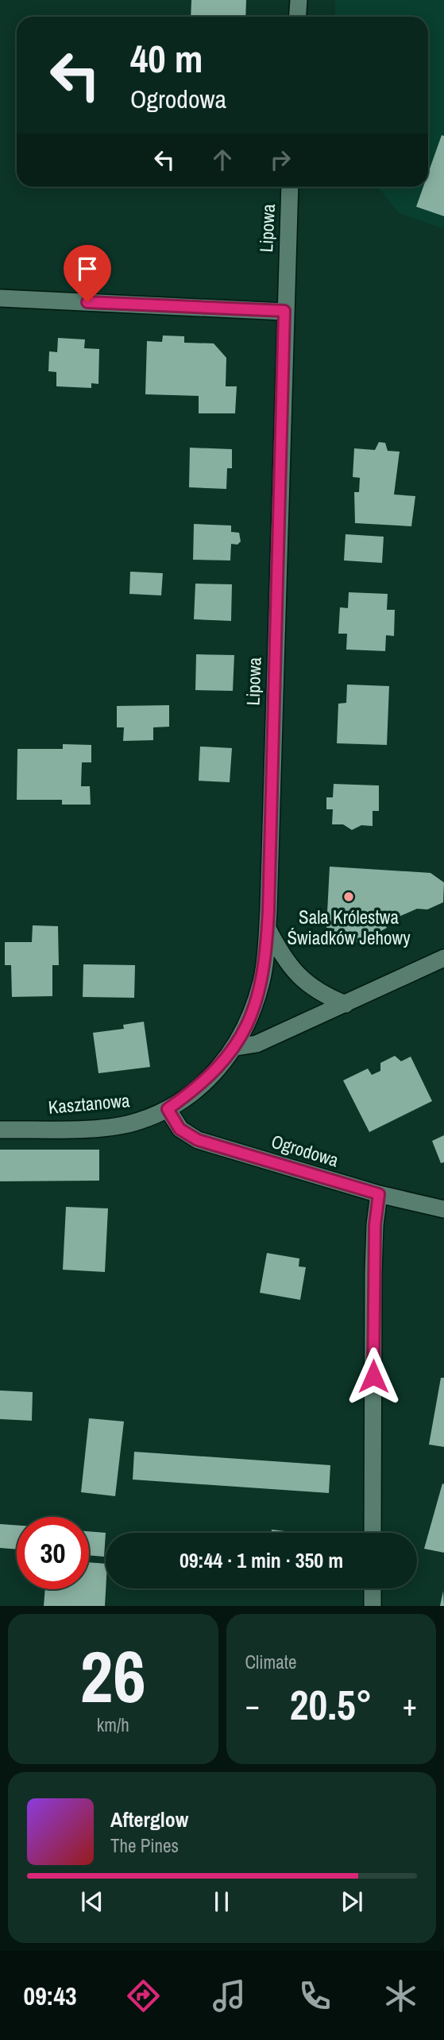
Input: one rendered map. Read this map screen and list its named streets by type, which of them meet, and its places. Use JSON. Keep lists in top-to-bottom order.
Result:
{
  "streets": {
    "street": ["Lipowa", "Kasztanowa", "Ogrodowa"]
  },
  "crossings": [
    ["Lipowa", "Kasztanowa"],
    ["Kasztanowa", "Ogrodowa"]
  ],
  "places": ["Sala Królestwa Świadków Jehowy"],
  "page": {
    "turn": ["40 m", "Ogrodowa"],
    "limit": "30",
    "trip": "09:44 · 1 min · 350 m",
    "tile": [
      ["26", "km/h"],
      "Climate"
    ],
    "heat": ["−", "20.5°", "+"],
    "song": ["Afterglow", "The Pines"],
    "tabs": "09:43"
  }
}
